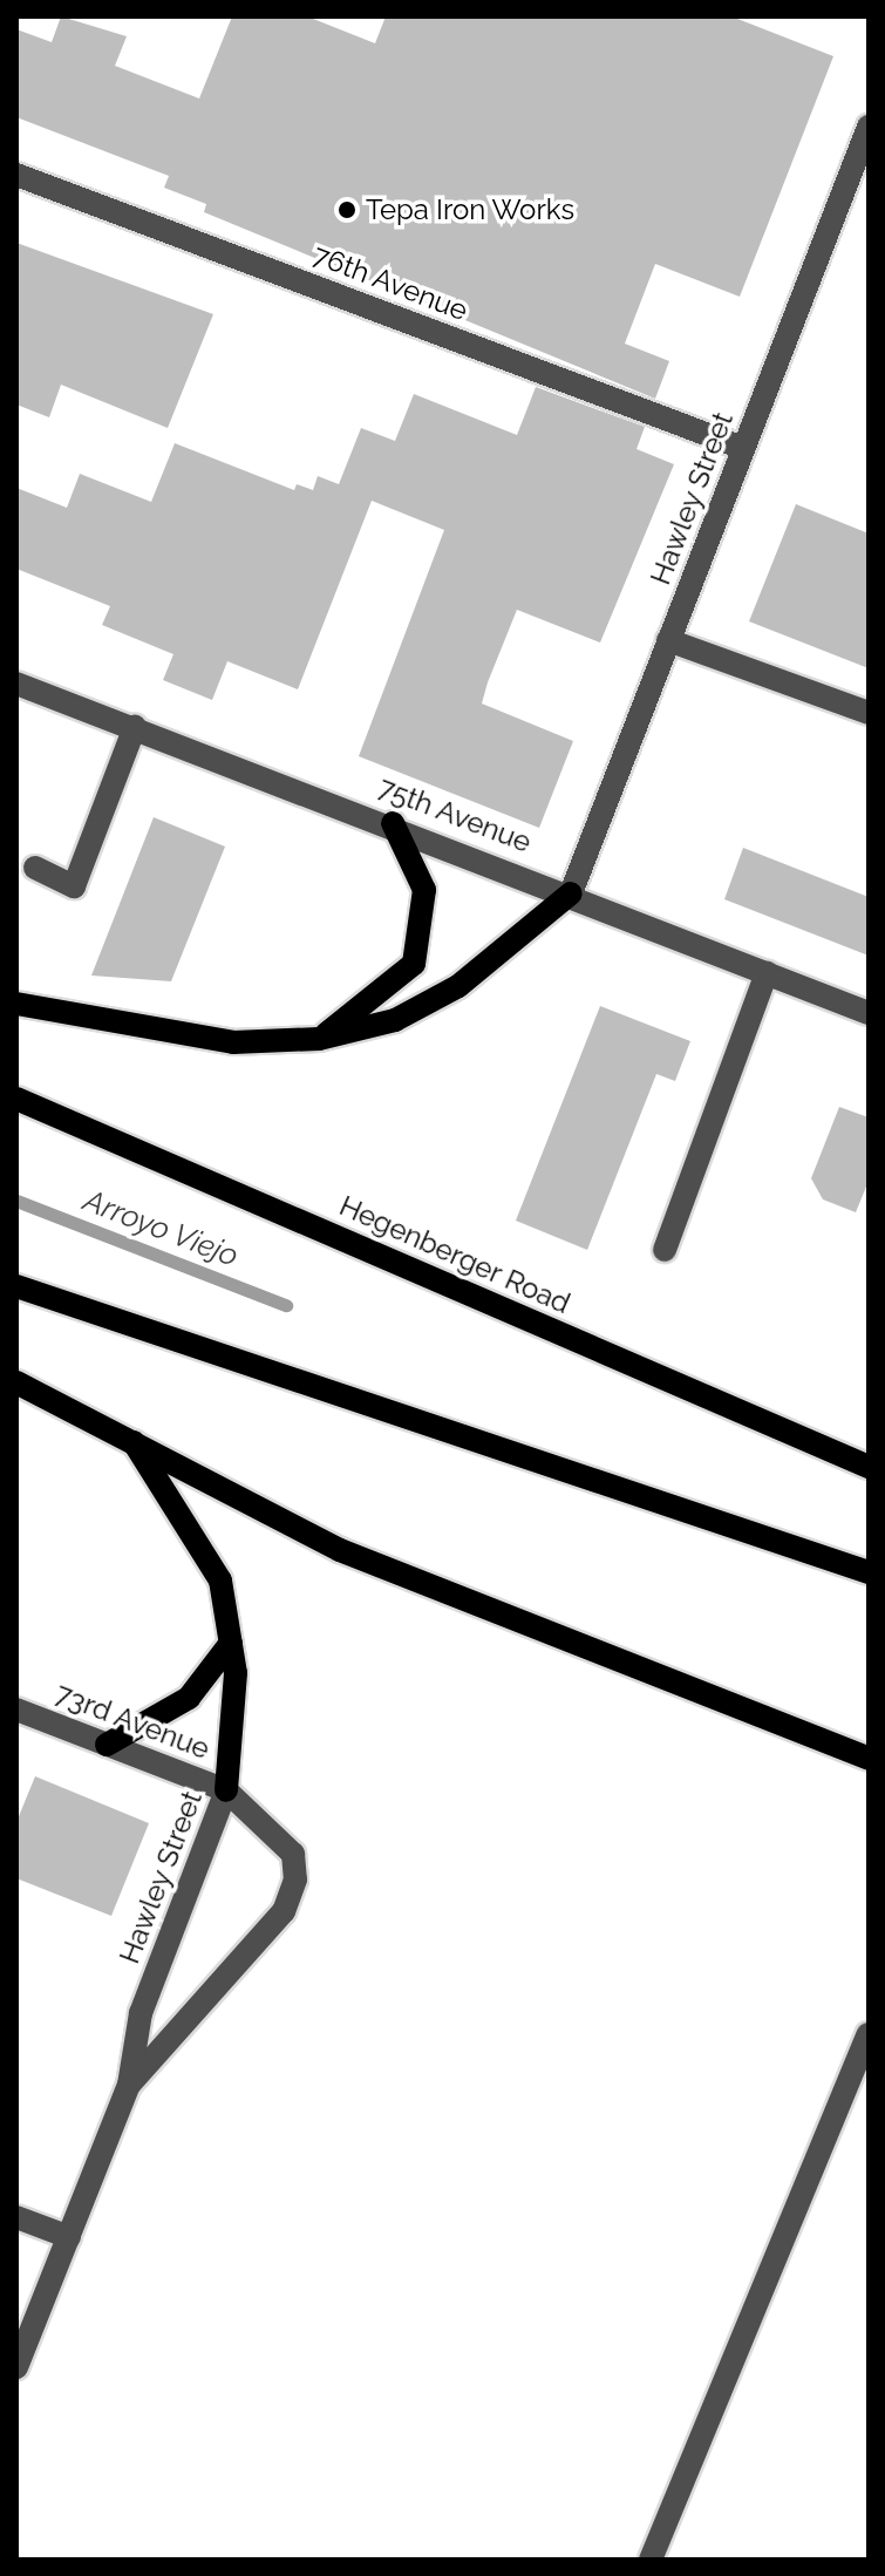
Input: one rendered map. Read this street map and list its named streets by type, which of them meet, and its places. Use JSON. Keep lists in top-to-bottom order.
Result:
{
  "streets": {
    "main road": ["Hegenberger Road"],
    "street": [
      "76th Avenue",
      "Hawley Street",
      "75th Avenue",
      "73rd Avenue"
    ]
  },
  "crossings": [
    ["76th Avenue", "Hawley Street"],
    ["Hawley Street", "75th Avenue"],
    ["Hawley Street", "73rd Avenue"]
  ],
  "water": ["Arroyo Viejo"],
  "places": ["Tepa Iron Works"]
}
